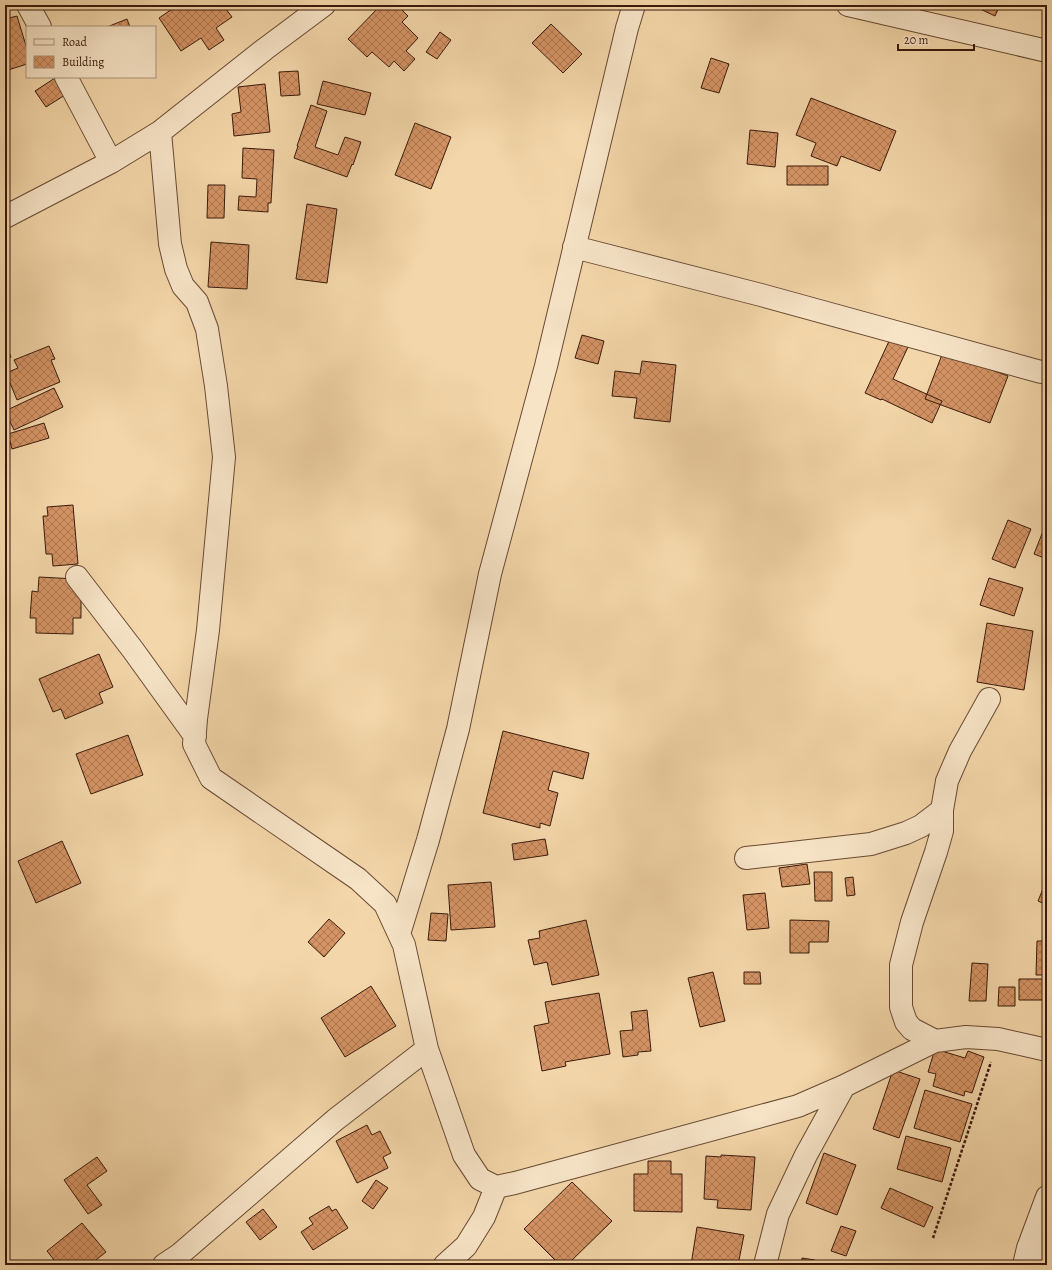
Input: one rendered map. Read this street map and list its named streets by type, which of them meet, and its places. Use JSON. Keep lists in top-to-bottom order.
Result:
{
  "legend": ["Road", "Building"],
  "scale_bar": "20 m"
}
